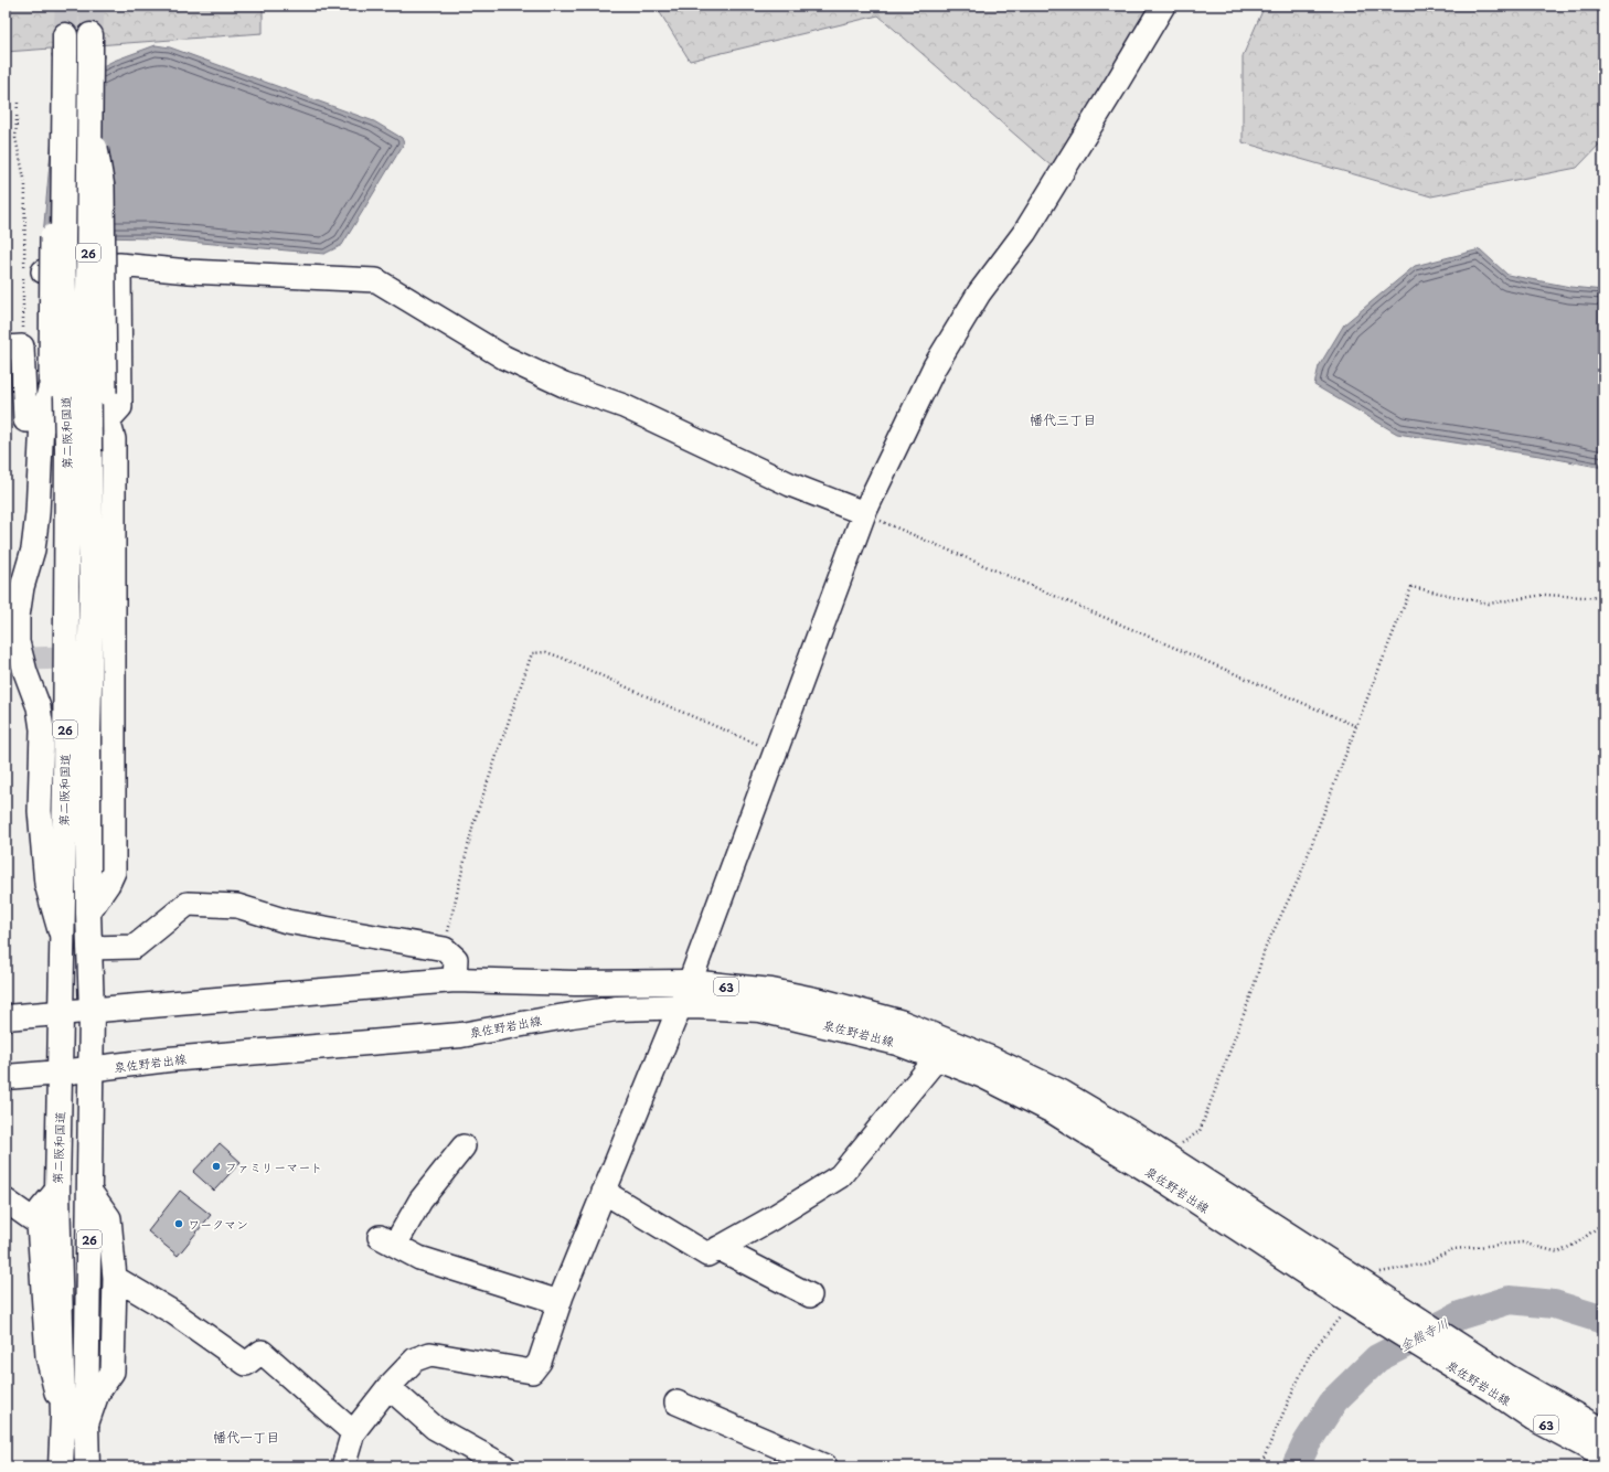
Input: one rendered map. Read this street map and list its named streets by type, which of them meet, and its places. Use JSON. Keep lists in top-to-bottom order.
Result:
{
  "streets": {
    "main road": [
      "26",
      "第二阪和国道",
      "63",
      "泉佐野岩出線"
    ]
  },
  "crossings": [
    ["第二阪和国道", "泉佐野岩出線"]
  ],
  "districts": ["幡代三丁目", "幡代一丁目"],
  "water": ["金熊寺川"],
  "places": ["ファミリーマート", "ワークマン"]
}
